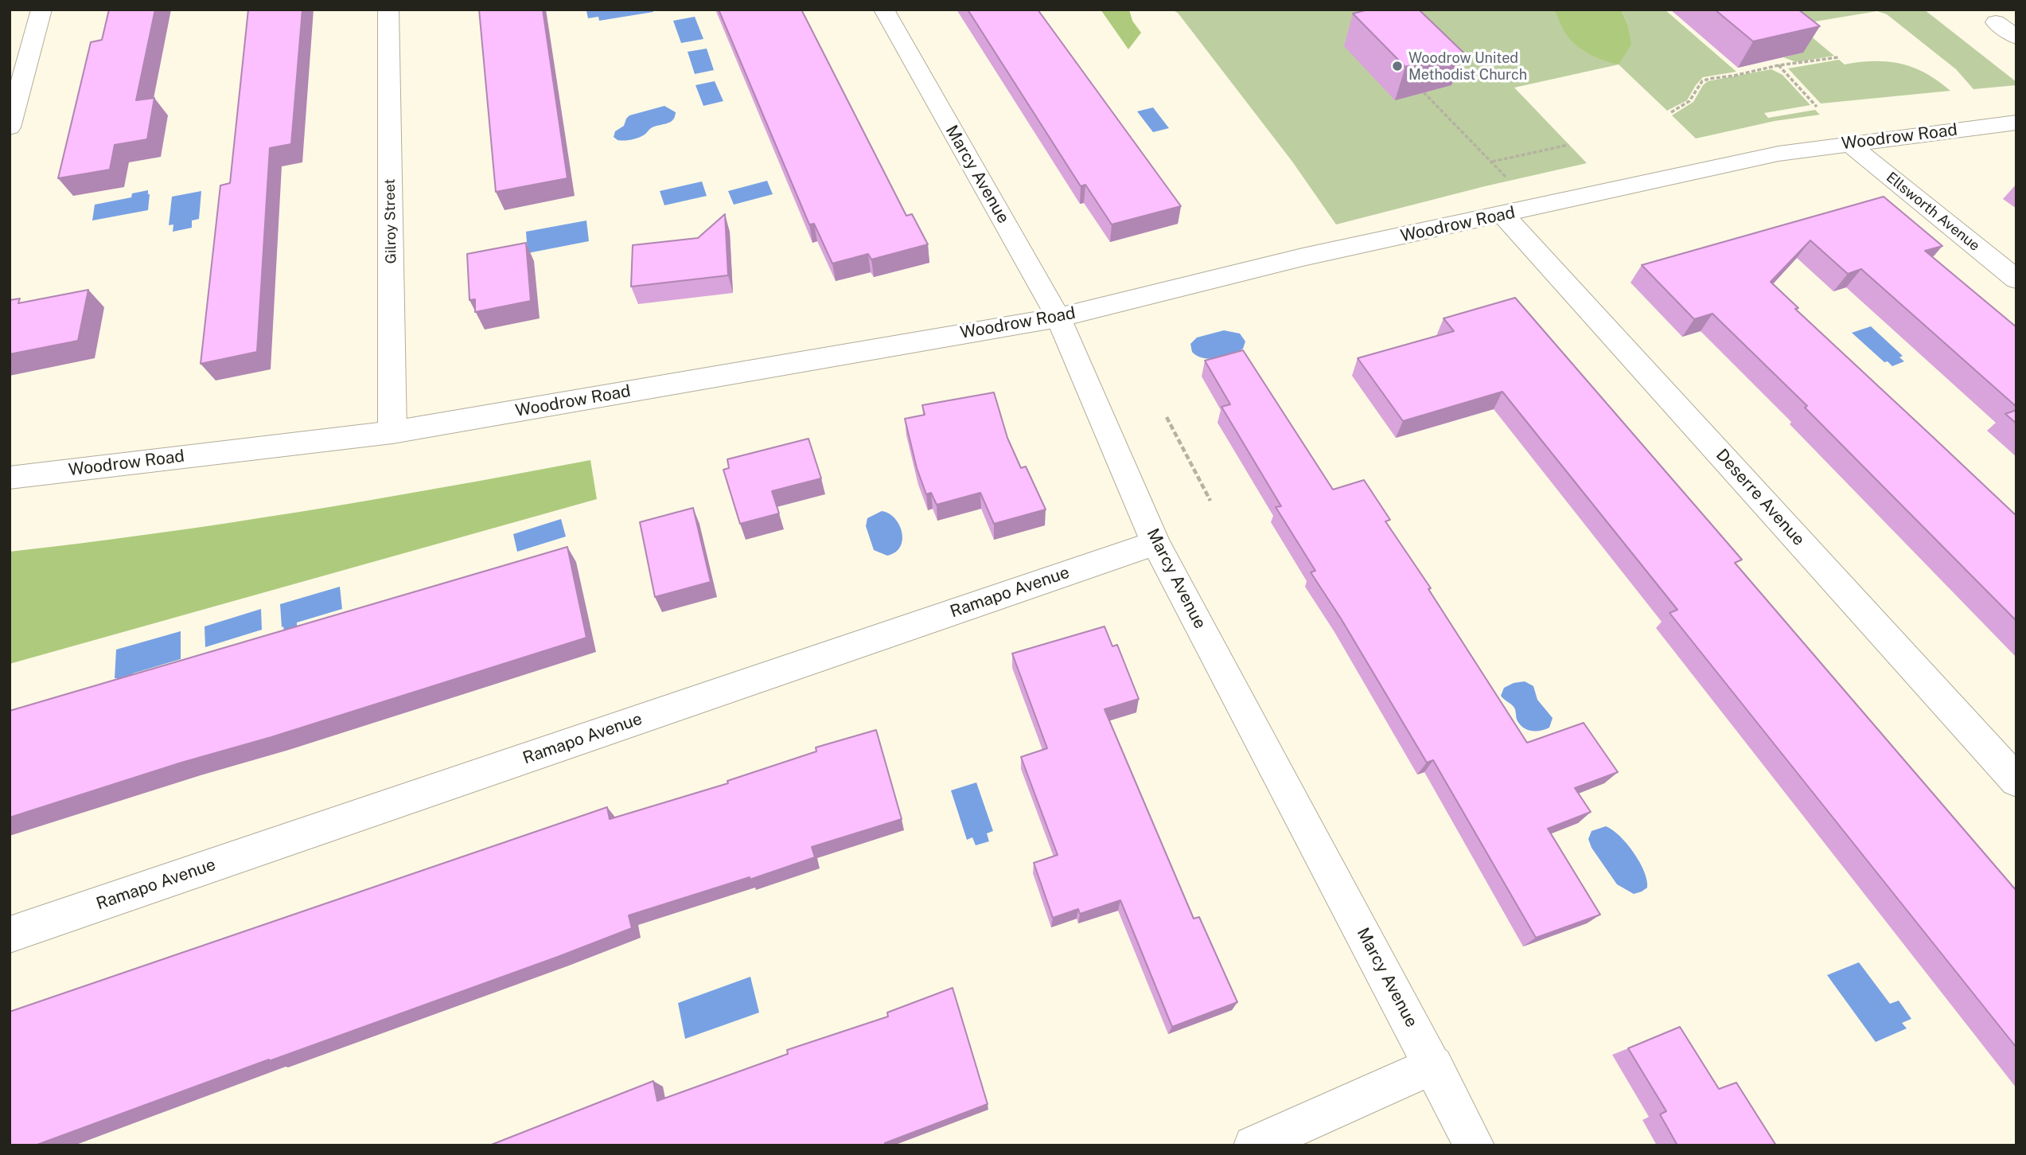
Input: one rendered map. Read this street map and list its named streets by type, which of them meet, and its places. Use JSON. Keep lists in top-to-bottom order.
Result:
{
  "streets": {
    "street": [
      "Woodrow Road",
      "Marcy Avenue",
      "Ellsworth Avenue",
      "Gilroy Street",
      "Deserre Avenue",
      "Ramapo Avenue"
    ]
  },
  "crossings": [
    ["Woodrow Road", "Marcy Avenue"],
    ["Woodrow Road", "Ellsworth Avenue"],
    ["Woodrow Road", "Gilroy Street"],
    ["Woodrow Road", "Deserre Avenue"],
    ["Marcy Avenue", "Ramapo Avenue"]
  ],
  "places": ["Woodrow United Methodist Church"]
}
